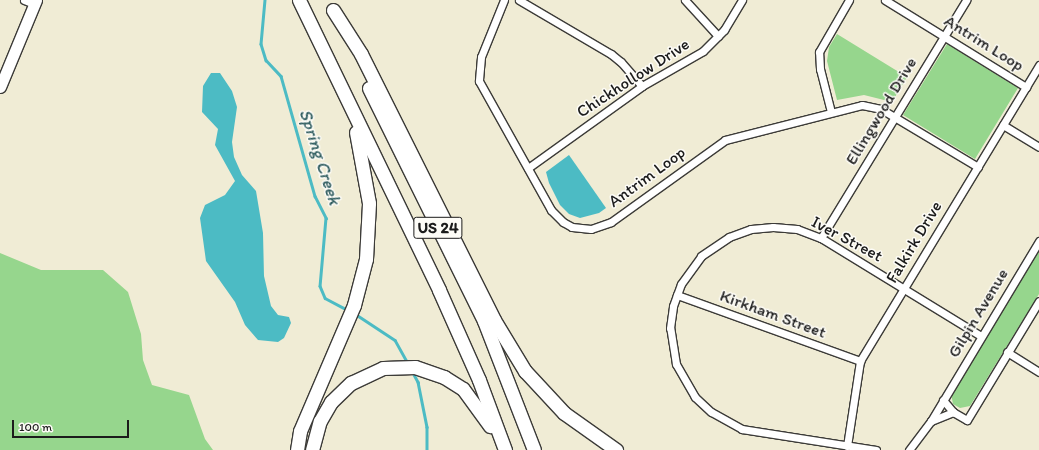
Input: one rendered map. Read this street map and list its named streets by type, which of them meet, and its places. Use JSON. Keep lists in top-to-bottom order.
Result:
{
  "streets": {
    "highway": ["US 24"],
    "street": [
      "Antrim Loop",
      "Chickhollow Drive",
      "Ellingwood Drive",
      "Iver Street",
      "Falkirk Drive",
      "Gilpin Avenue",
      "Kirkham Street"
    ]
  },
  "crossings": [
    ["Antrim Loop", "Chickhollow Drive"],
    ["Antrim Loop", "Ellingwood Drive"],
    ["Antrim Loop", "Falkirk Drive"],
    ["Ellingwood Drive", "Iver Street"],
    ["Iver Street", "Falkirk Drive"],
    ["Iver Street", "Gilpin Avenue"],
    ["Iver Street", "Kirkham Street"],
    ["Falkirk Drive", "Kirkham Street"]
  ],
  "water": ["Spring Creek"],
  "scale_bar": "100 m"
}
